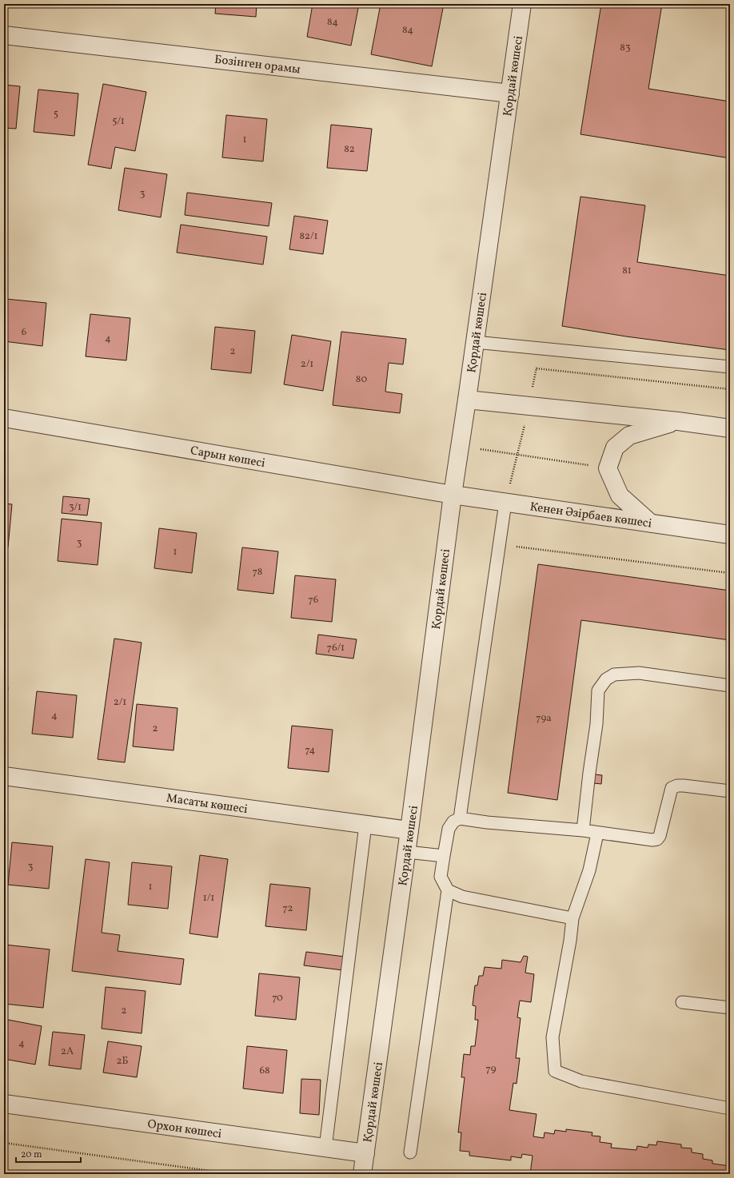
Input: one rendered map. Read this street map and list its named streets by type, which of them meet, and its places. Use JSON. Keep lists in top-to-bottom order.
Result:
{
  "streets": {
    "street": [
      "Бозінген орамы",
      "Қордай көшесі",
      "Сарын көшесі",
      "Кенен Әзірбаев көшесі",
      "Масаты көшесі",
      "Орхон көшесі"
    ]
  },
  "crossings": [
    ["Бозінген орамы", "Қордай көшесі"],
    ["Қордай көшесі", "Сарын көшесі"],
    ["Қордай көшесі", "Кенен Әзірбаев көшесі"],
    ["Қордай көшесі", "Масаты көшесі"],
    ["Қордай көшесі", "Орхон көшесі"],
    ["Сарын көшесі", "Кенен Әзірбаев көшесі"]
  ],
  "house_numbers": [
    "84",
    "84",
    "83",
    "5",
    "5/1",
    "1",
    "82",
    "3",
    "82/1",
    "81",
    "6",
    "4",
    "2",
    "2/1",
    "80",
    "3/1",
    "3",
    "1",
    "78",
    "76",
    "76/1",
    "2/1",
    "4",
    "79а",
    "2",
    "74",
    "3",
    "1",
    "1/1",
    "72",
    "70",
    "2",
    "4",
    "2А",
    "2Б",
    "79",
    "68"
  ],
  "scale_bar": "20 m"
}
